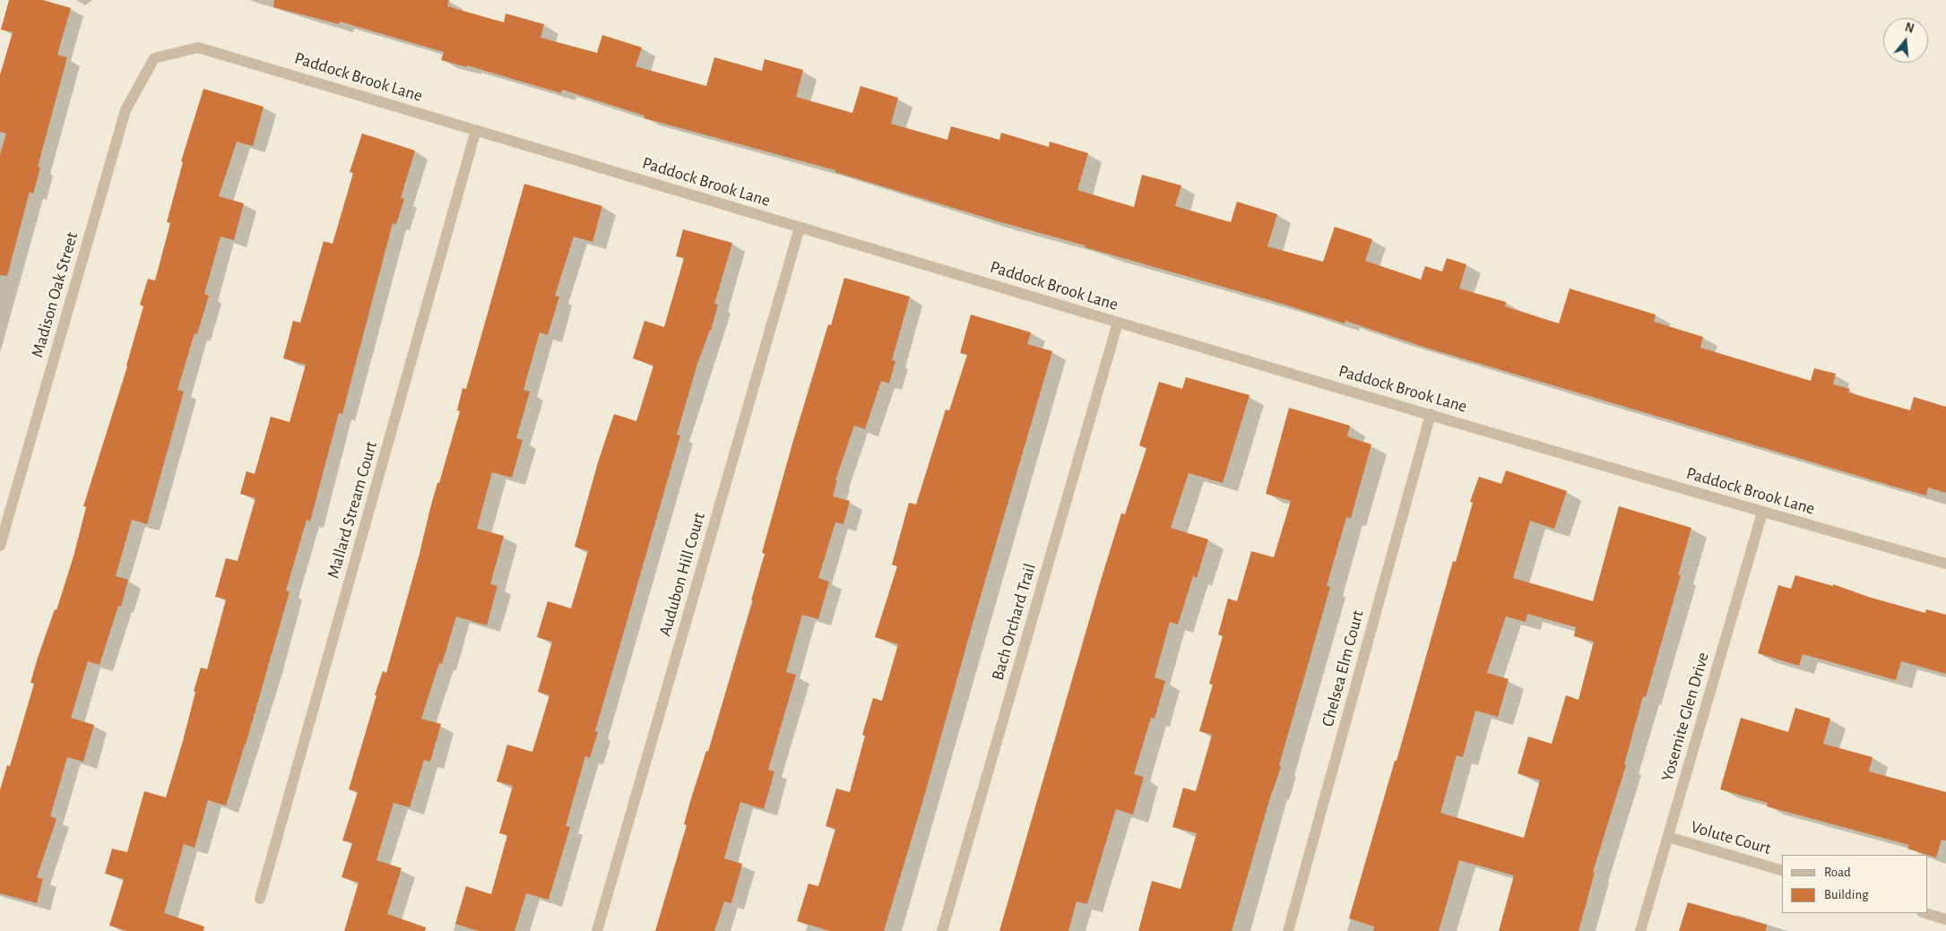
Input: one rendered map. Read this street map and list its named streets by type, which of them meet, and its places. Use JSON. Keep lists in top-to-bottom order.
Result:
{
  "streets": {
    "street": [
      "Paddock Brook Lane",
      "Madison Oak Street",
      "Mallard Stream Court",
      "Audubon Hill Court",
      "Bach Orchard Trail",
      "Chelsea Elm Court",
      "Yosemite Glen Drive",
      "Volute Court"
    ]
  },
  "crossings": [
    ["Paddock Brook Lane", "Madison Oak Street"],
    ["Paddock Brook Lane", "Mallard Stream Court"],
    ["Paddock Brook Lane", "Audubon Hill Court"],
    ["Paddock Brook Lane", "Bach Orchard Trail"],
    ["Paddock Brook Lane", "Chelsea Elm Court"],
    ["Paddock Brook Lane", "Yosemite Glen Drive"],
    ["Yosemite Glen Drive", "Volute Court"]
  ],
  "legend": ["Road", "Building"],
  "north": "top"
}
